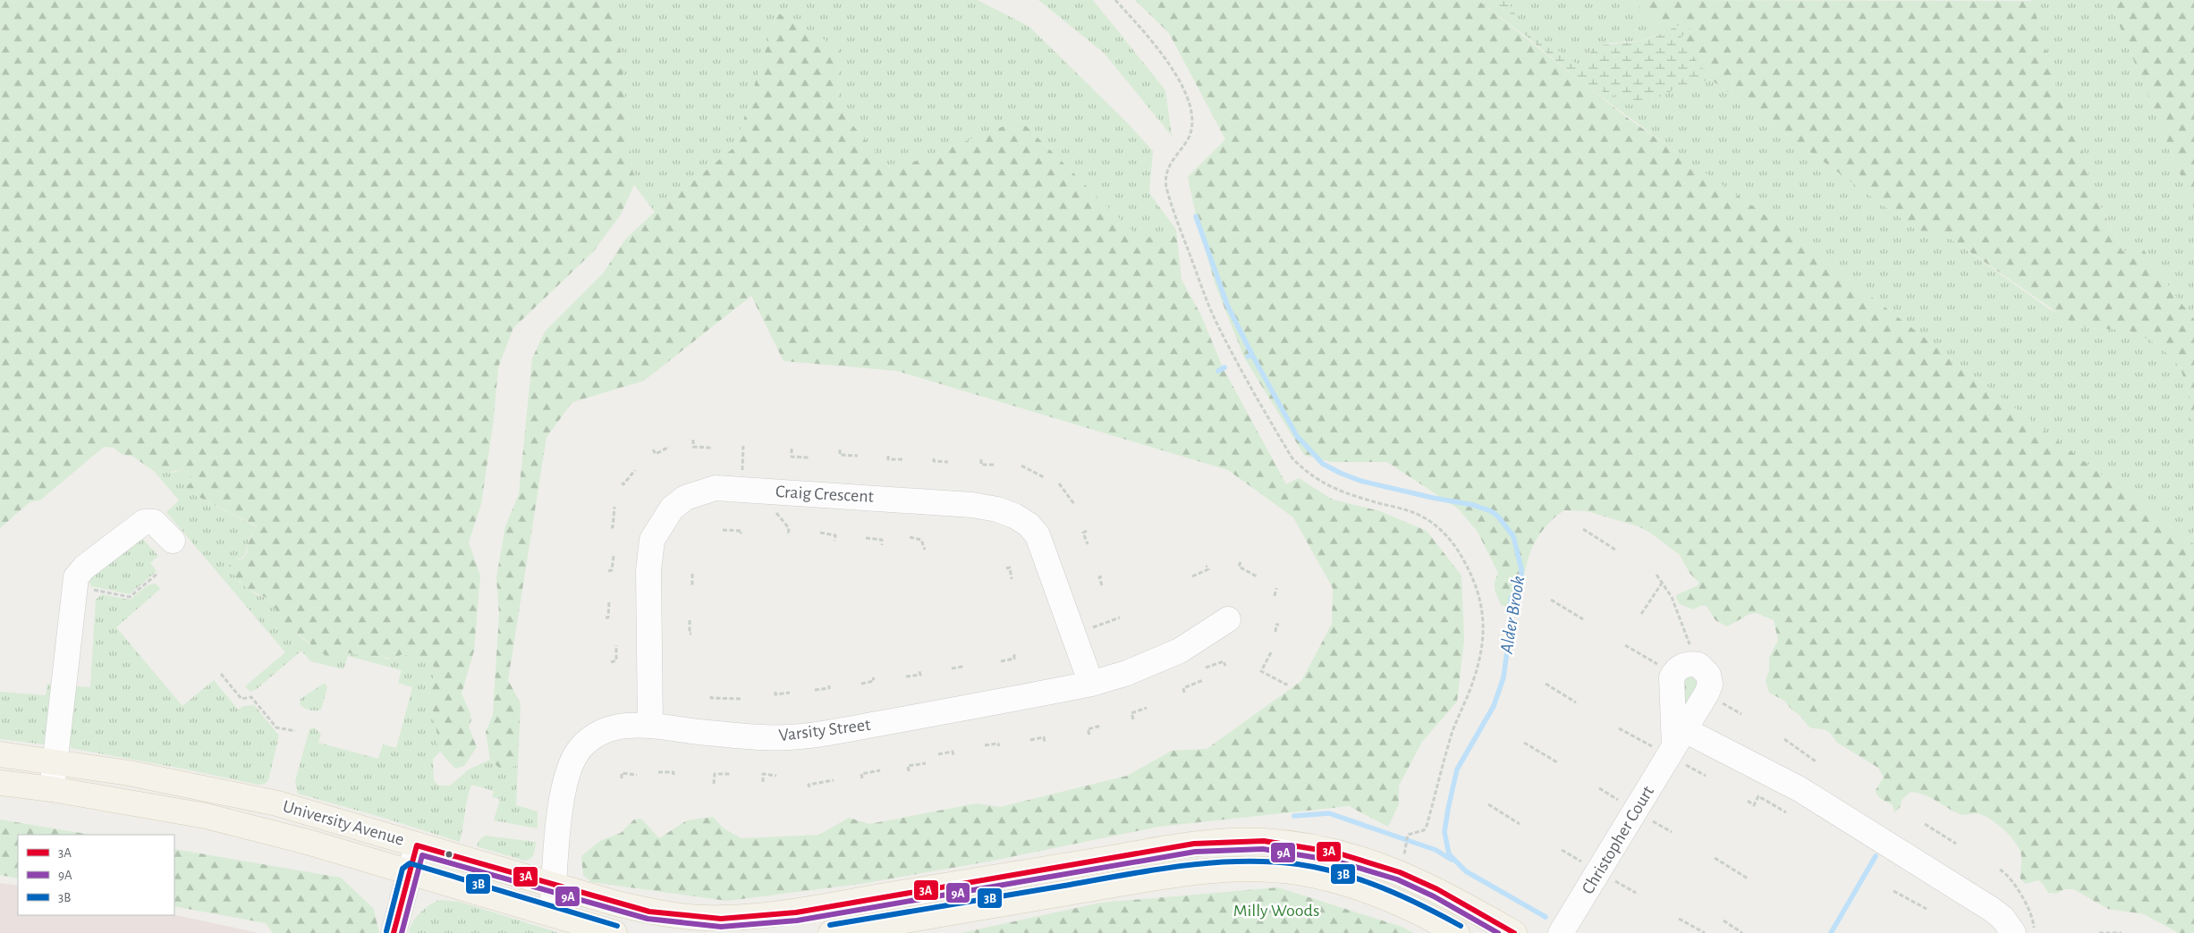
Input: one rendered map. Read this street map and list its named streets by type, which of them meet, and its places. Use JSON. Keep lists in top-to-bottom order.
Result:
{
  "streets": {
    "main road": ["University Avenue"],
    "street": ["Craig Crescent", "Varsity Street", "Christopher Court"]
  },
  "crossings": [
    ["Craig Crescent", "Varsity Street"],
    ["Varsity Street", "University Avenue"]
  ],
  "water": ["Alder Brook"],
  "parks": ["Milly Woods"],
  "lines": ["transit line 3A", "transit line 9A", "transit line 3B"],
  "legend": ["3A", "9A", "3B"]
}
